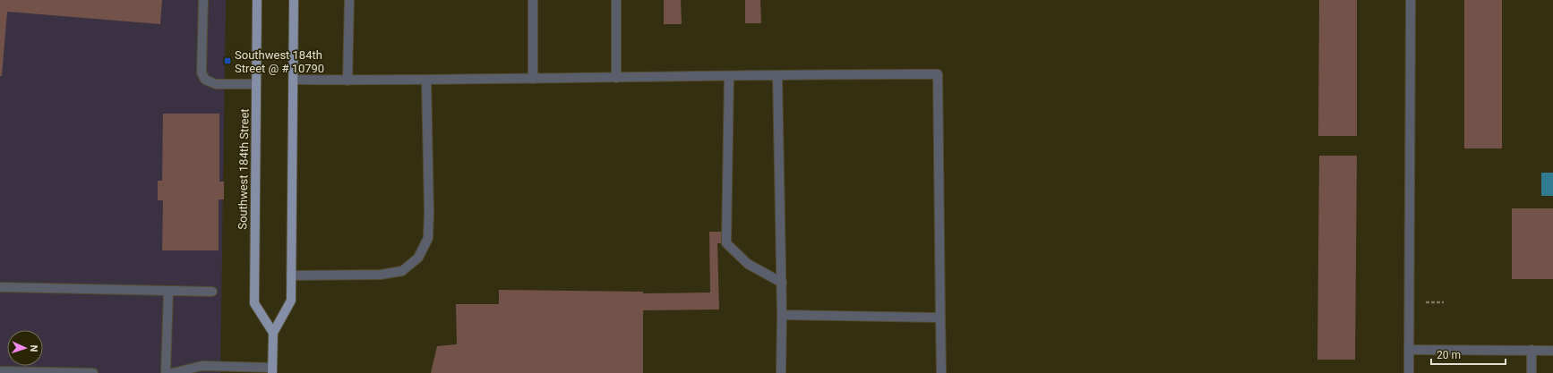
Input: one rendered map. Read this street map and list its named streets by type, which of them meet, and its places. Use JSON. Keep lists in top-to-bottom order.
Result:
{
  "streets": {
    "main road": ["Southwest 184th Street"]
  },
  "places": {
    "transit": ["Southwest 184th Street @ # 10790"]
  },
  "scale_bar": "20 m",
  "north": "right"
}
